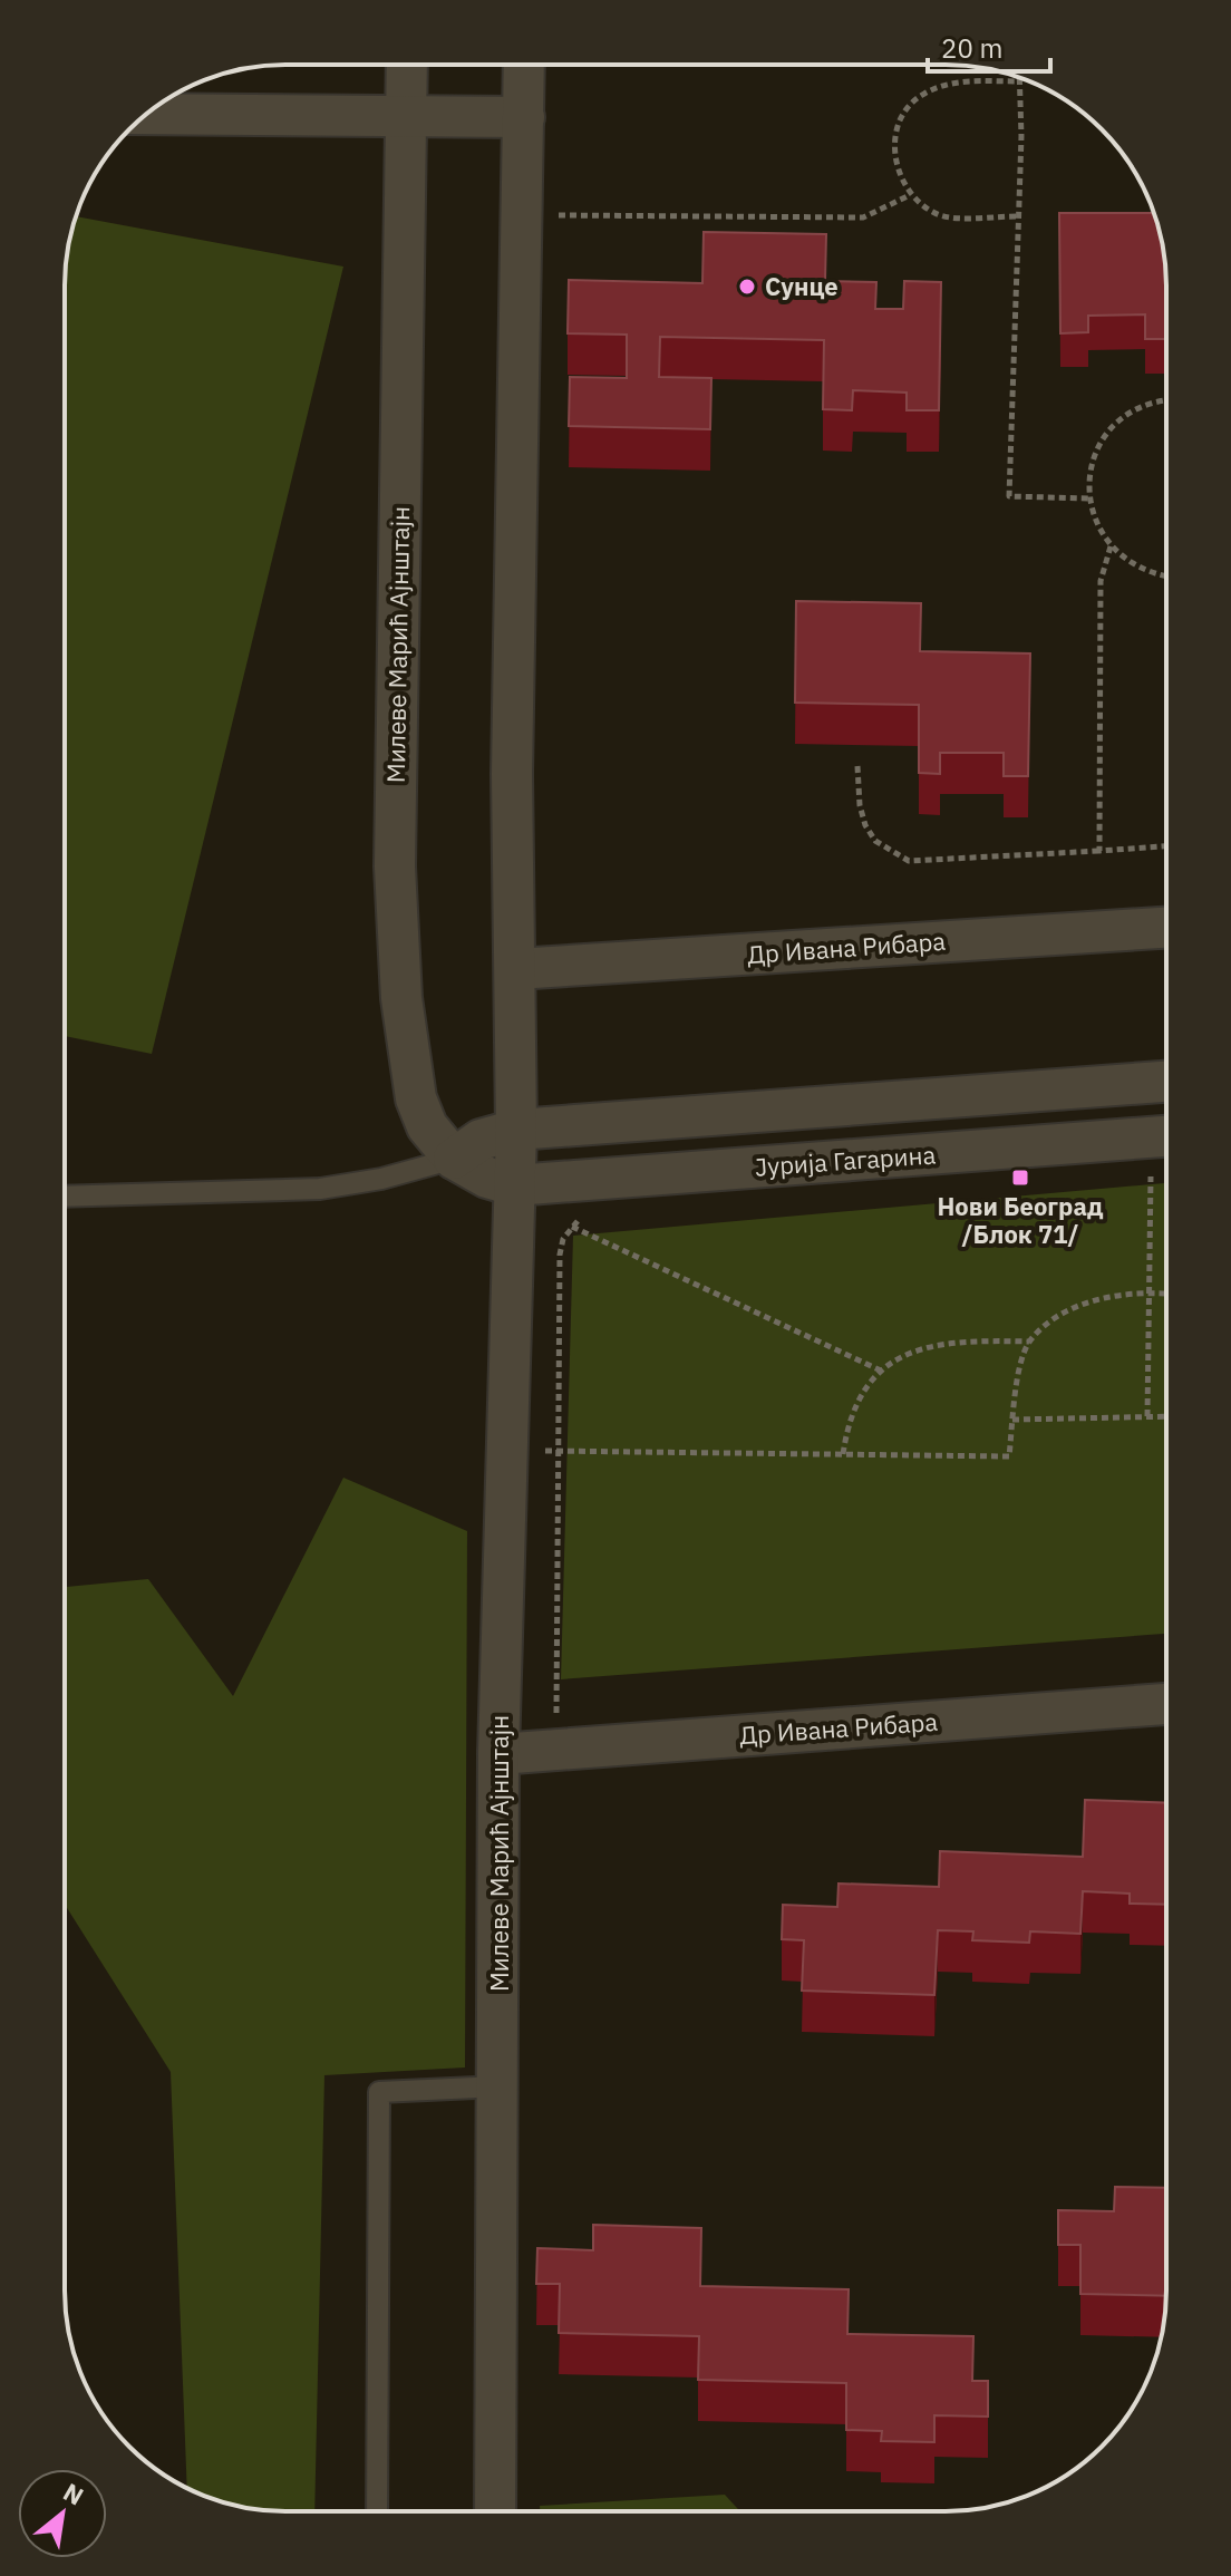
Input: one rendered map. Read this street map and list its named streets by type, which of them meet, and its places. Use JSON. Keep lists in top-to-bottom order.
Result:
{
  "streets": {
    "street": ["Милеве Марић Ајнштајн", "Др Ивана Рибара", "Јурија Гагарина"]
  },
  "crossings": [
    ["Милеве Марић Ајнштајн", "Др Ивана Рибара"],
    ["Милеве Марић Ајнштајн", "Јурија Гагарина"]
  ],
  "places": {
    "other": ["Сунце"],
    "transit": ["Нови Београд /Блок 71/"]
  },
  "scale_bar": "20 m",
  "north": "top right"
}
